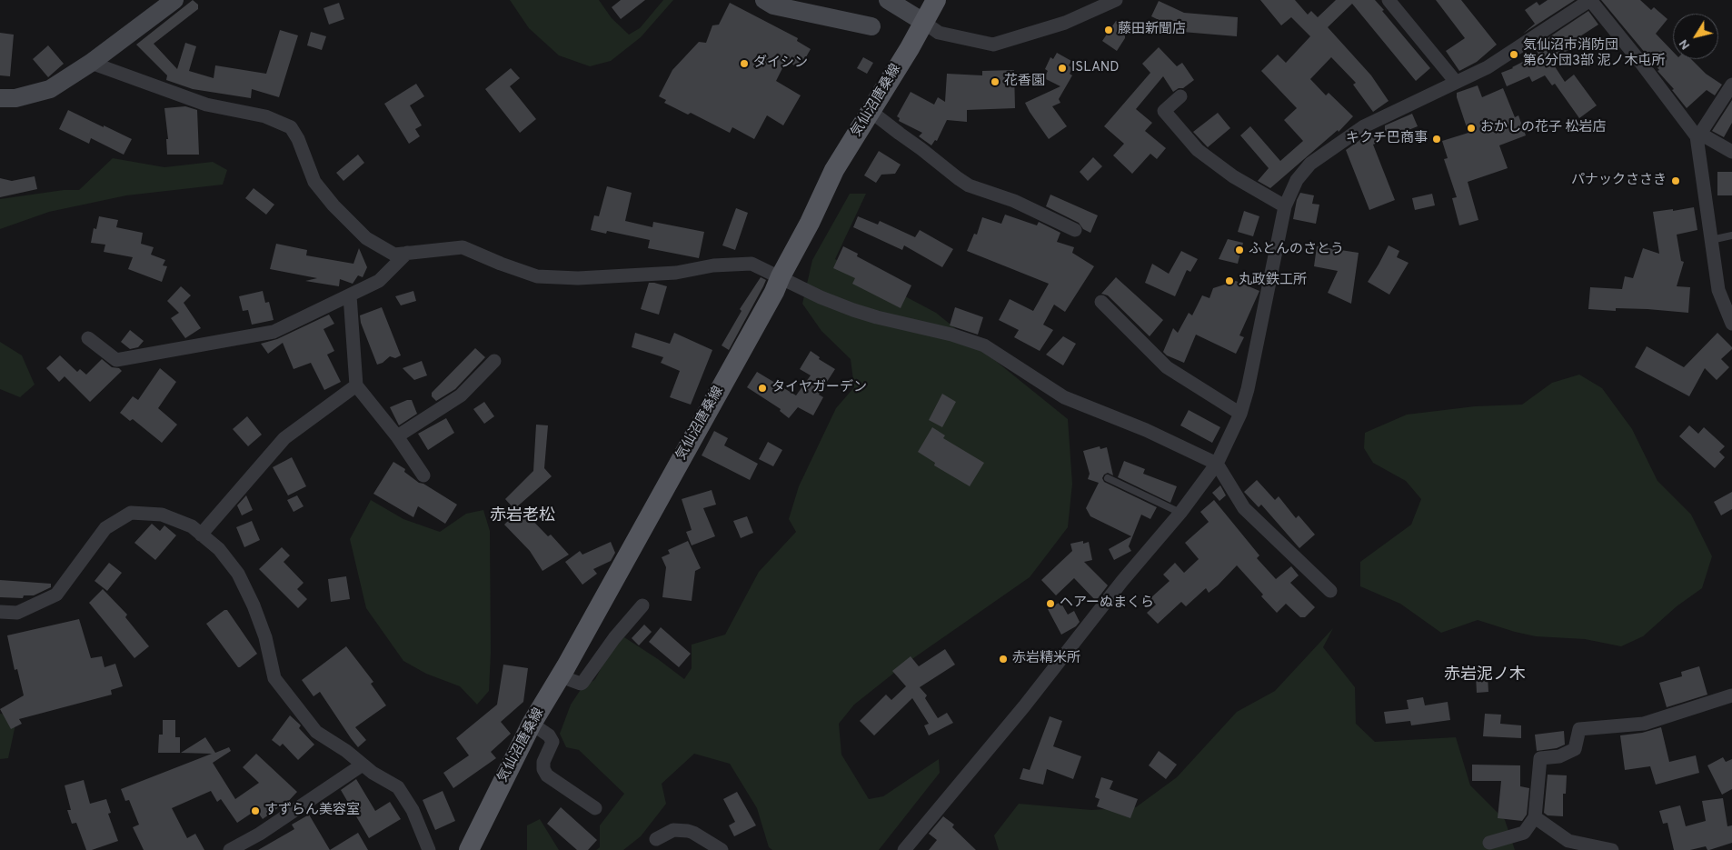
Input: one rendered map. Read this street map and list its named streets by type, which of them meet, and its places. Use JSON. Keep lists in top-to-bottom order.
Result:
{
  "streets": {
    "main road": ["気仙沼唐桑線"]
  },
  "districts": ["赤岩老松", "赤岩泥ノ木"],
  "places": [
    "藤田新聞店",
    "気仙沼市消防団 第6分団3部 泥ノ木屯所",
    "ダイシン",
    "ISLAND",
    "花香園",
    "おかしの花子 松岩店",
    "キクチ巴商事",
    "パナックささき",
    "ふとんのさとう",
    "丸政鉄工所",
    "タイヤガーデン",
    "ヘアーぬまくら",
    "赤岩精米所",
    "すずらん美容室"
  ],
  "north": "bottom left"
}
